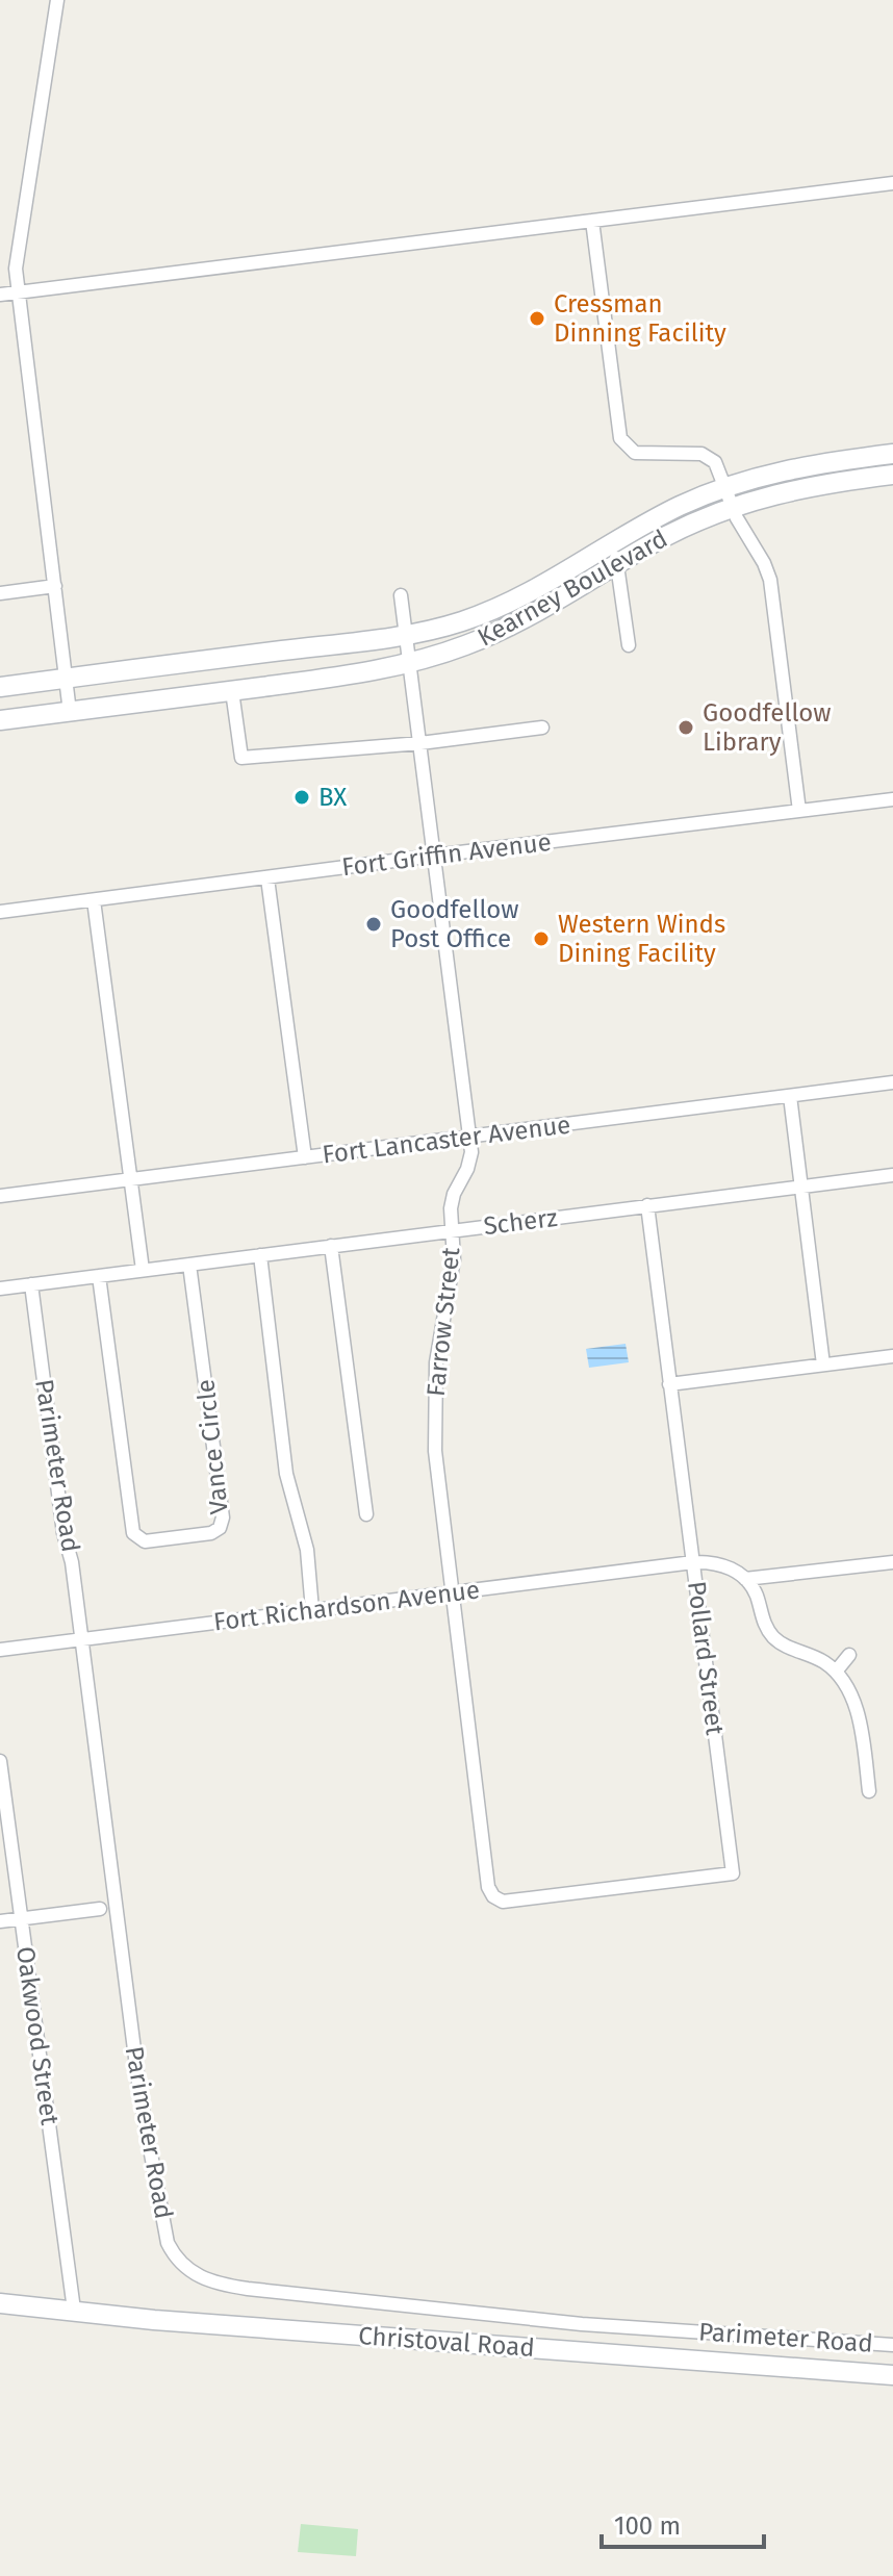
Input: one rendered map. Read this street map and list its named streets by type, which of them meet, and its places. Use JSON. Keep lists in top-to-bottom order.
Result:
{
  "streets": {
    "street": [
      "Kearney Boulevard",
      "Fort Griffin Avenue",
      "Fort Lancaster Avenue",
      "Scherz",
      "Farrow Street",
      "Vance Circle",
      "Parimeter Road",
      "Fort Richardson Avenue",
      "Pollard Street",
      "Oakwood Street",
      "Christoval Road"
    ]
  },
  "crossings": [
    ["Kearney Boulevard", "Farrow Street"],
    ["Fort Griffin Avenue", "Farrow Street"],
    ["Fort Lancaster Avenue", "Farrow Street"],
    ["Scherz", "Farrow Street"],
    ["Scherz", "Vance Circle"],
    ["Scherz", "Parimeter Road"],
    ["Scherz", "Pollard Street"],
    ["Farrow Street", "Fort Richardson Avenue"],
    ["Farrow Street", "Pollard Street"],
    ["Parimeter Road", "Fort Richardson Avenue"],
    ["Fort Richardson Avenue", "Pollard Street"],
    ["Oakwood Street", "Christoval Road"]
  ],
  "places": [
    "Cressman Dinning Facility",
    "Goodfellow Library",
    "BX",
    "Goodfellow Post Office",
    "Western Winds Dining Facility"
  ],
  "scale_bar": "100 m"
}
